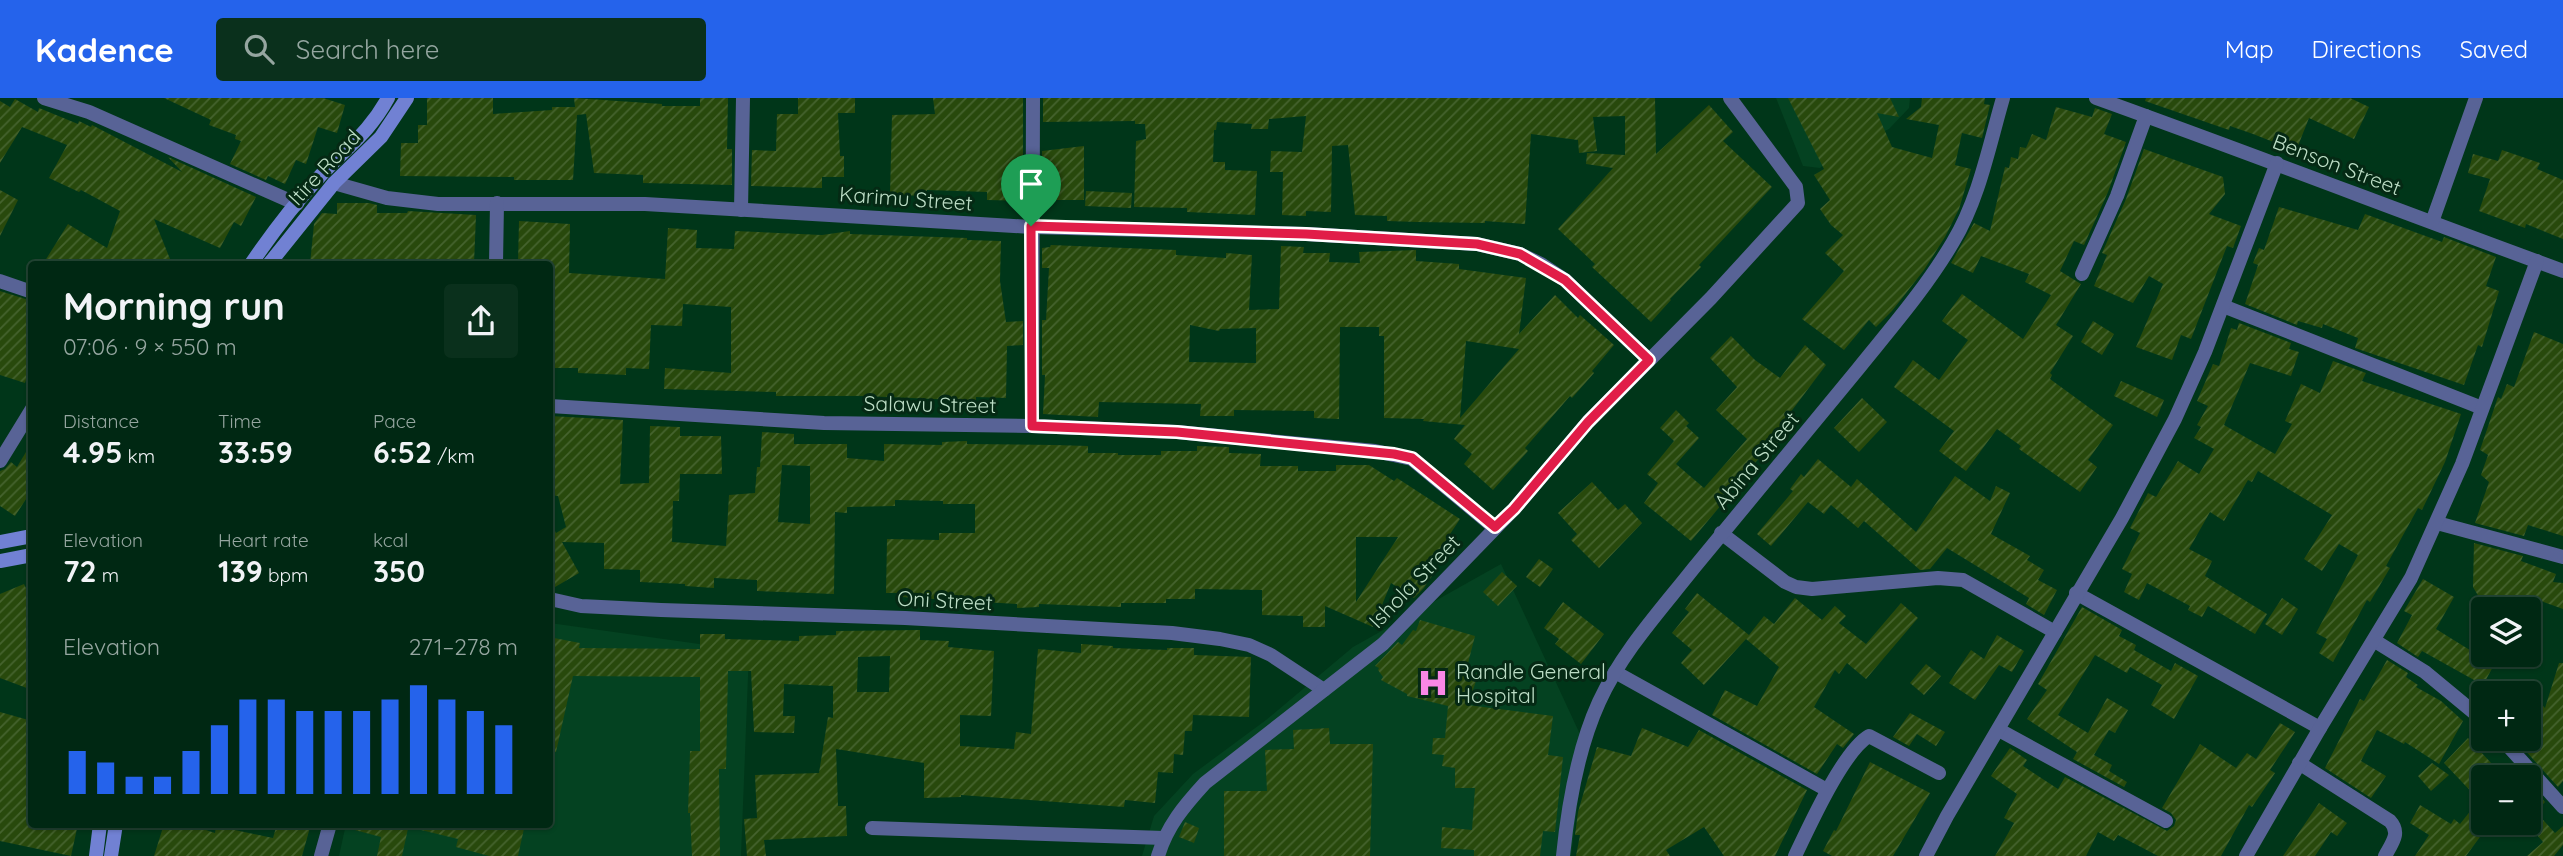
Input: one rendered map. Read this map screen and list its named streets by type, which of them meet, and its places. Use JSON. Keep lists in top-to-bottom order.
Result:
{
  "streets": {
    "main road": ["Itire Road"],
    "street": [
      "Benson Street",
      "Karimu Street",
      "Salawu Street",
      "Abina Street",
      "Ishola Street",
      "Oni Street"
    ]
  },
  "crossings": [
    ["Itire Road", "Karimu Street"],
    ["Karimu Street", "Ishola Street"],
    ["Salawu Street", "Ishola Street"],
    ["Ishola Street", "Oni Street"]
  ],
  "places": {
    "hospital": ["Randle General Hospital"]
  },
  "page": {
    "header": "Kadence",
    "search": "Search here",
    "nav": ["Map", "Directions", "Saved"],
    "heading": ["Morning run", "07:06 · 9 × 550 m"],
    "stats": [
      ["Distance", "4.95 km"],
      ["Time", "33:59"],
      ["Pace", "6:52 /km"],
      ["Elevation", "72 m"],
      ["Heart rate", "139 bpm"],
      ["kcal", "350"]
    ],
    "map_buttons": ["+", "−"],
    "chart": ["Elevation", "271–278 m"]
  }
}
